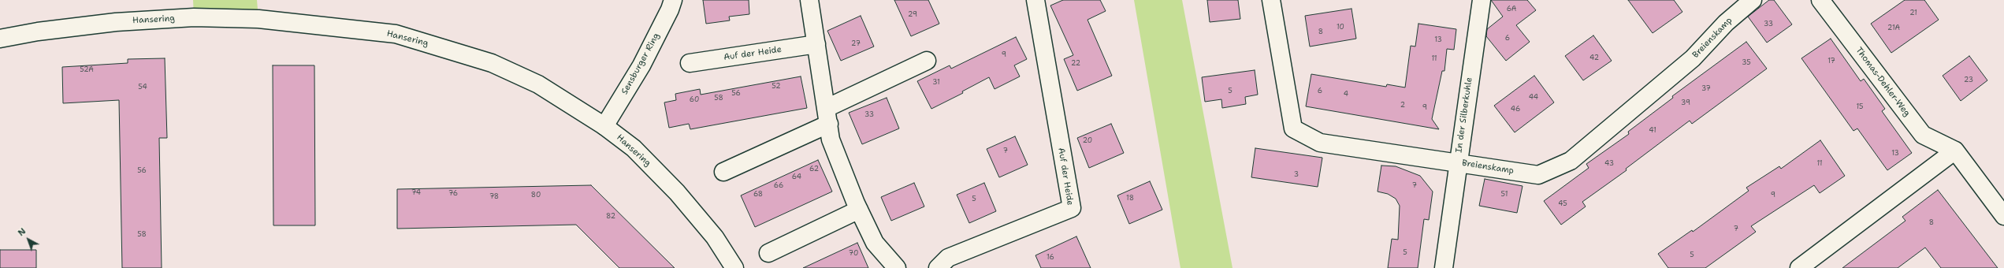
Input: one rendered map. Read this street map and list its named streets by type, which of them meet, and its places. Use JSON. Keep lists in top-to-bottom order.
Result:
{
  "streets": {
    "street": [
      "Hansering",
      "Breienskamp",
      "Auf der Heide",
      "Sensburger Ring",
      "Thomas-Dehler-Weg",
      "In der Silberkuhle"
    ]
  },
  "crossings": [
    ["Hansering", "Sensburger Ring"],
    ["Breienskamp", "In der Silberkuhle"]
  ],
  "house_numbers": [
    "6A",
    "21",
    "29",
    "33",
    "10",
    "21A",
    "8",
    "6",
    "13",
    "27",
    "9",
    "42",
    "11",
    "17",
    "35",
    "22",
    "52A",
    "23",
    "31",
    "52",
    "54",
    "37",
    "5",
    "6",
    "56",
    "4",
    "44",
    "58",
    "60",
    "39",
    "2",
    "15",
    "9",
    "46",
    "33",
    "41",
    "20",
    "7",
    "13",
    "43",
    "11",
    "62",
    "56",
    "3",
    "64",
    "66",
    "7",
    "74",
    "76",
    "68",
    "51",
    "80",
    "9",
    "78",
    "18",
    "5",
    "45",
    "82",
    "8",
    "7",
    "58",
    "5",
    "70",
    "5",
    "16"
  ],
  "north": "top left"
}
